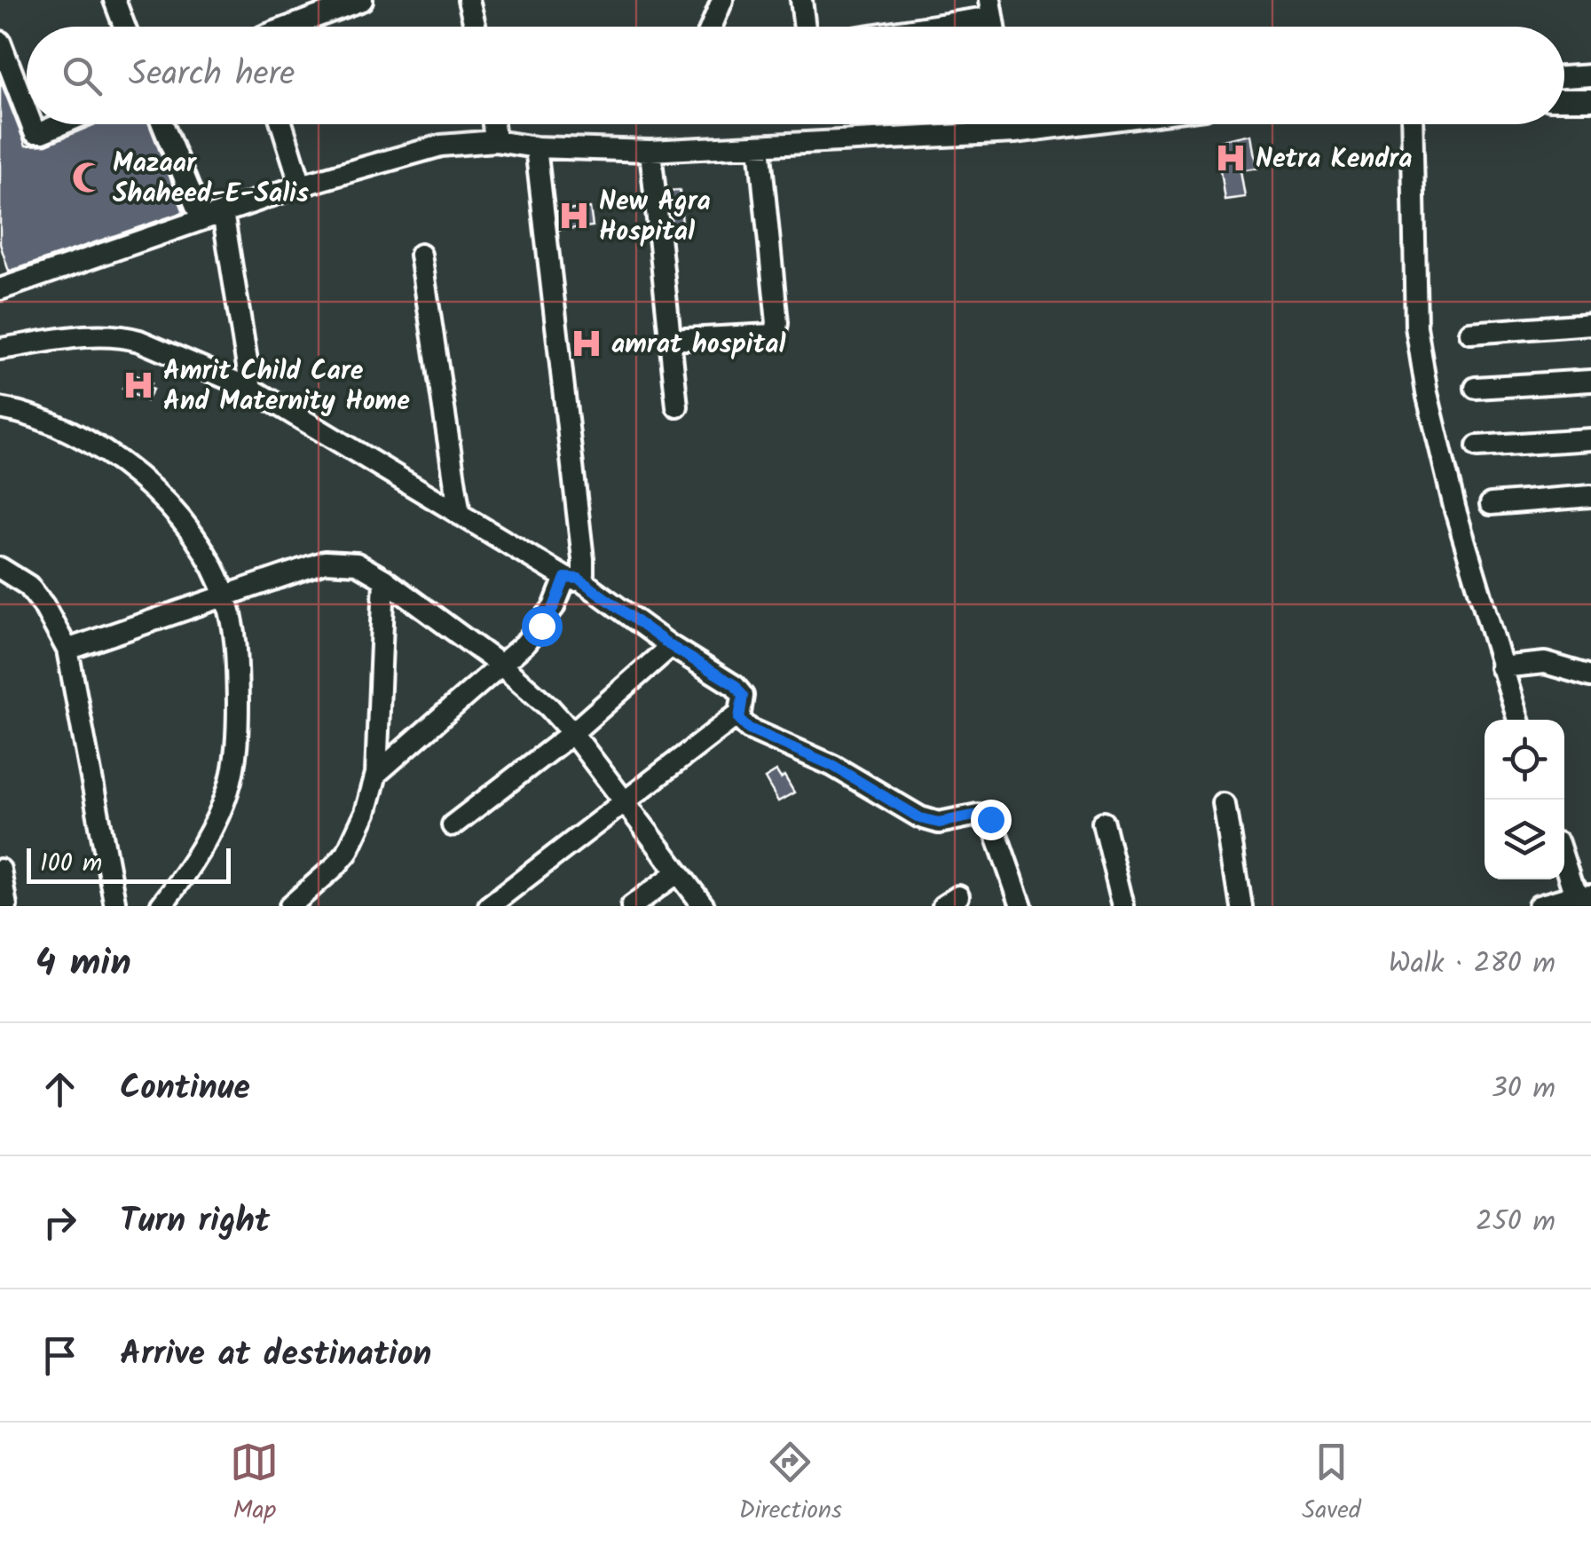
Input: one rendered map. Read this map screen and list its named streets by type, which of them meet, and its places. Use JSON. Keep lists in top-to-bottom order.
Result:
{
  "places": {
    "hospital": [
      "Netra Kendra",
      "New Agra Hospital",
      "amrat hospital",
      "Amrit Child Care And Maternity Home"
    ],
    "mosque": ["Mazaar Shaheed-E-Salis"]
  },
  "scale_bar": "100 m",
  "page": {
    "search": "Search here",
    "scale": "100 m",
    "heading": ["4 min", "Walk · 280 m"],
    "list": [
      ["Continue", "30 m"],
      ["Turn right", "250 m"],
      "Arrive at destination"
    ],
    "nav": ["Map", "Directions", "Saved"]
  }
}
